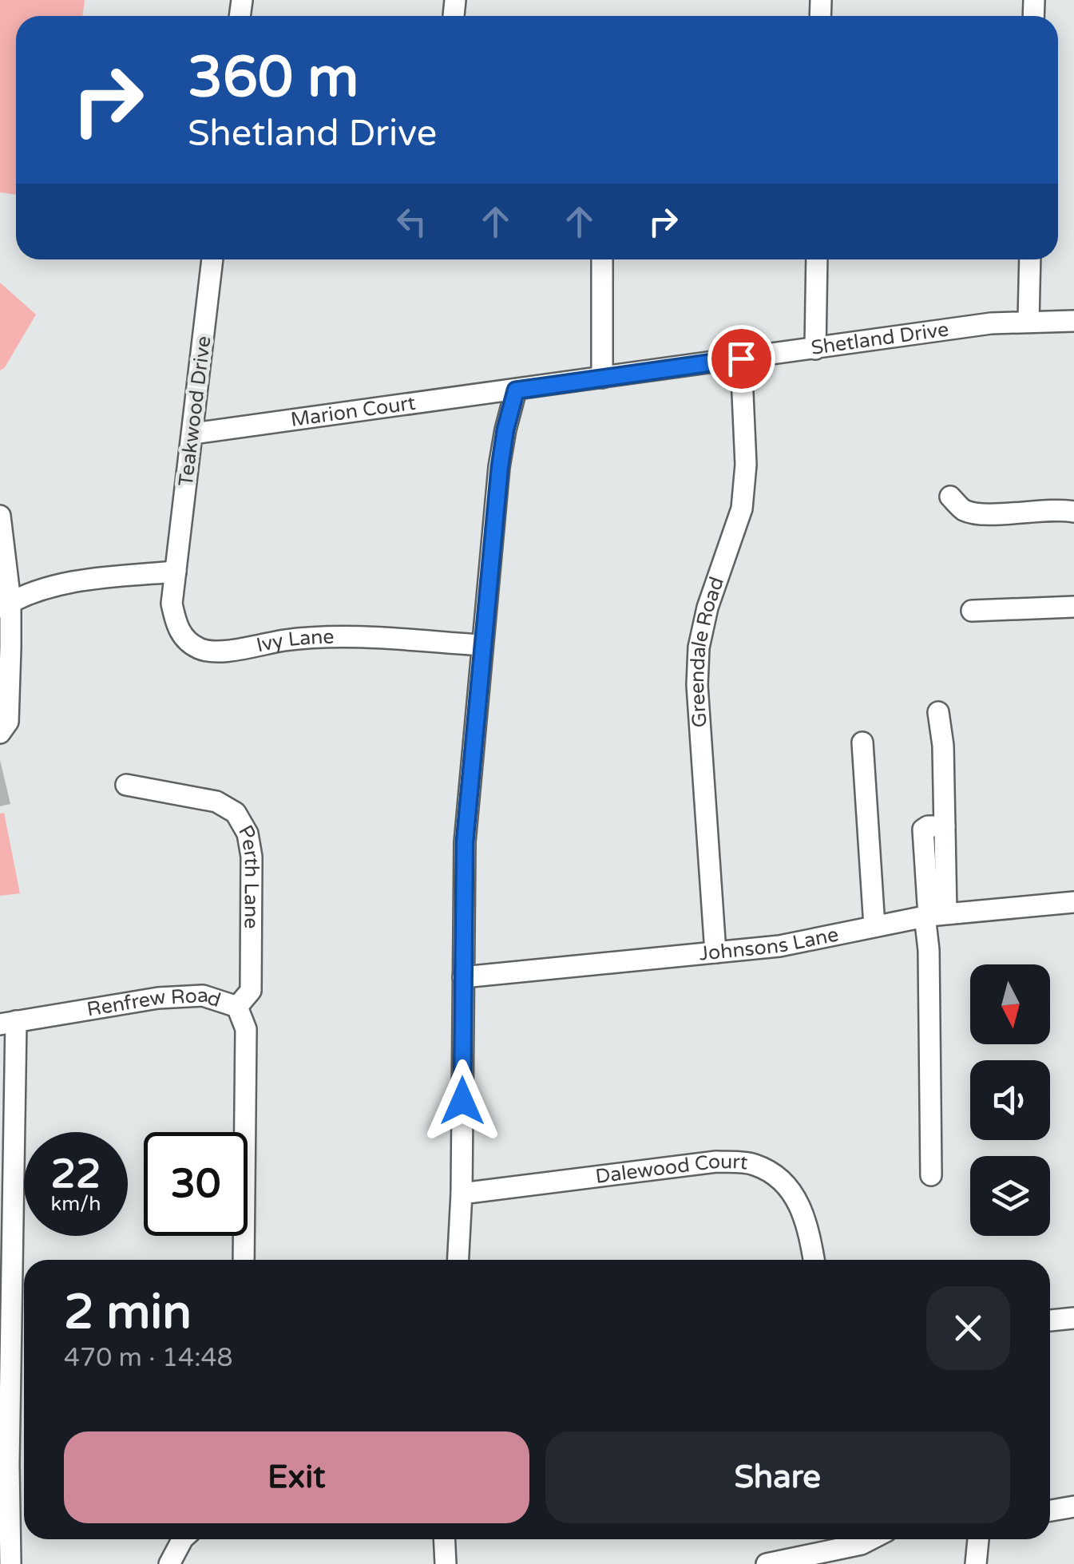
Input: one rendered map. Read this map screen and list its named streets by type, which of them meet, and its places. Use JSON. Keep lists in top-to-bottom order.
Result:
{
  "streets": {
    "street": [
      "Shetland Drive",
      "Teakwood Drive",
      "Marion Court",
      "Ivy Lane",
      "Greendale Road",
      "Perth Lane",
      "Johnsons Lane",
      "Renfrew Road",
      "Dalewood Court"
    ]
  },
  "crossings": [
    ["Shetland Drive", "Marion Court"],
    ["Shetland Drive", "Greendale Road"],
    ["Teakwood Drive", "Marion Court"],
    ["Teakwood Drive", "Ivy Lane"],
    ["Greendale Road", "Johnsons Lane"],
    ["Perth Lane", "Renfrew Road"]
  ],
  "north": "bottom",
  "page": {
    "turn": ["360 m", "Shetland Drive"],
    "speed": "22 km/h",
    "limit": "30",
    "heading": ["2 min", "470 m · 14:48"],
    "buttons": ["Exit", "Share"]
  }
}
